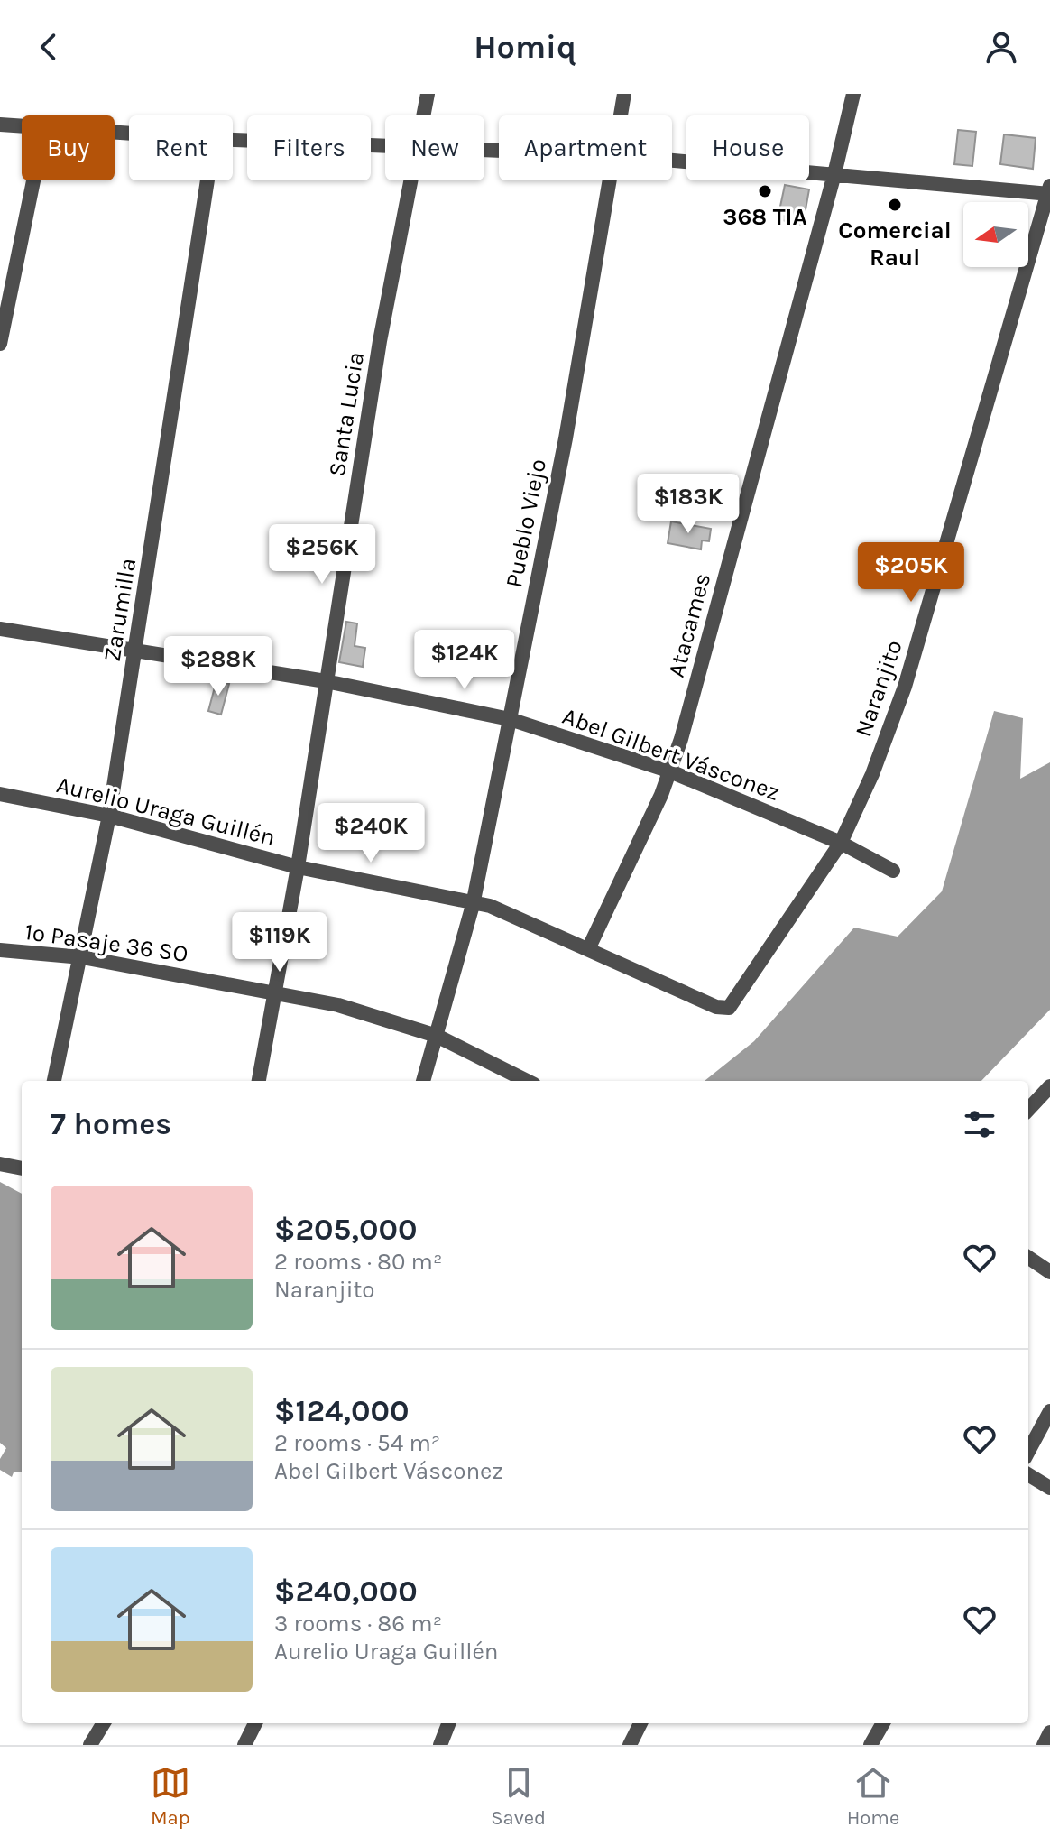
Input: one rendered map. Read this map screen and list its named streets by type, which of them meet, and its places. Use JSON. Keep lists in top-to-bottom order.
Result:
{
  "streets": {
    "street": [
      "Santa Lucia",
      "Pueblo Viejo",
      "Zarumilla",
      "Atacames",
      "Naranjito",
      "Abel Gilbert Vásconez",
      "Aurelio Uraga Guillén",
      "1º Pasaje 36 SO"
    ]
  },
  "crossings": [
    ["Santa Lucia", "Abel Gilbert Vásconez"],
    ["Santa Lucia", "Aurelio Uraga Guillén"],
    ["Santa Lucia", "1º Pasaje 36 SO"],
    ["Pueblo Viejo", "Abel Gilbert Vásconez"],
    ["Pueblo Viejo", "Aurelio Uraga Guillén"],
    ["Pueblo Viejo", "1º Pasaje 36 SO"],
    ["Zarumilla", "Abel Gilbert Vásconez"],
    ["Zarumilla", "Aurelio Uraga Guillén"],
    ["Zarumilla", "1º Pasaje 36 SO"],
    ["Atacames", "Abel Gilbert Vásconez"],
    ["Atacames", "Aurelio Uraga Guillén"],
    ["Naranjito", "Abel Gilbert Vásconez"],
    ["Naranjito", "Aurelio Uraga Guillén"]
  ],
  "places": ["368 TIA", "Comercial Raul"],
  "north": "left",
  "page": {
    "header": "Homiq",
    "chip": [
      "Buy",
      "Rent",
      "Filters",
      "New",
      "Apartment",
      "House"
    ],
    "price": [
      "$183K",
      "$256K",
      "$205K",
      "$124K",
      "$288K",
      "$240K",
      "$119K"
    ],
    "heading": "7 homes",
    "list": [
      {
        "name": "$205,000",
        "note": "2 rooms · 80 m² · Naranjito"
      },
      {
        "name": "$124,000",
        "note": "2 rooms · 54 m² · Abel Gilbert Vásconez"
      },
      {
        "name": "$240,000",
        "note": "3 rooms · 86 m² · Aurelio Uraga Guillén"
      }
    ],
    "tabs": ["Map", "Saved", "Home"]
  }
}
